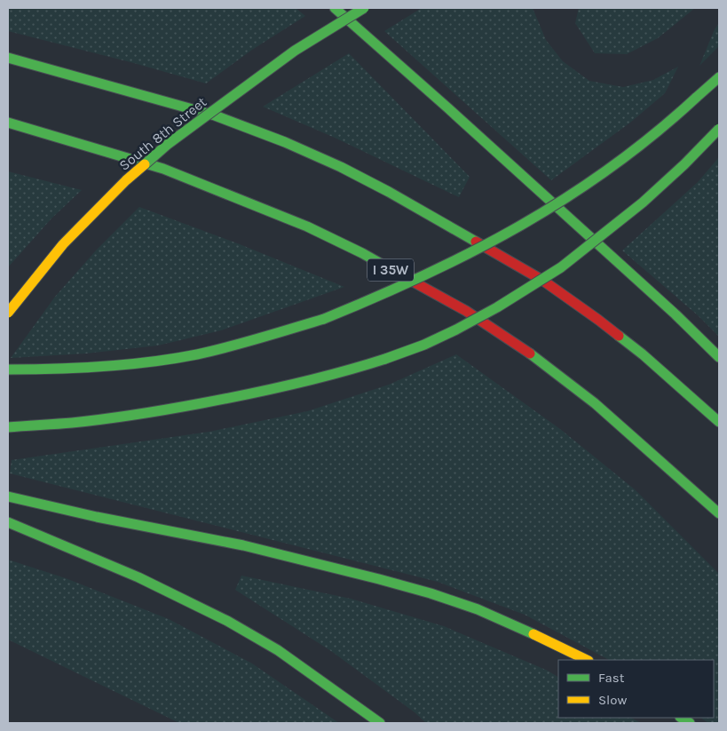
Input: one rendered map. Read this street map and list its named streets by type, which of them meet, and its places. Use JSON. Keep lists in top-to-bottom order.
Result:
{
  "streets": {
    "highway": ["South 8th Street", "I 35W"]
  },
  "legend": ["Fast", "Slow"]
}
